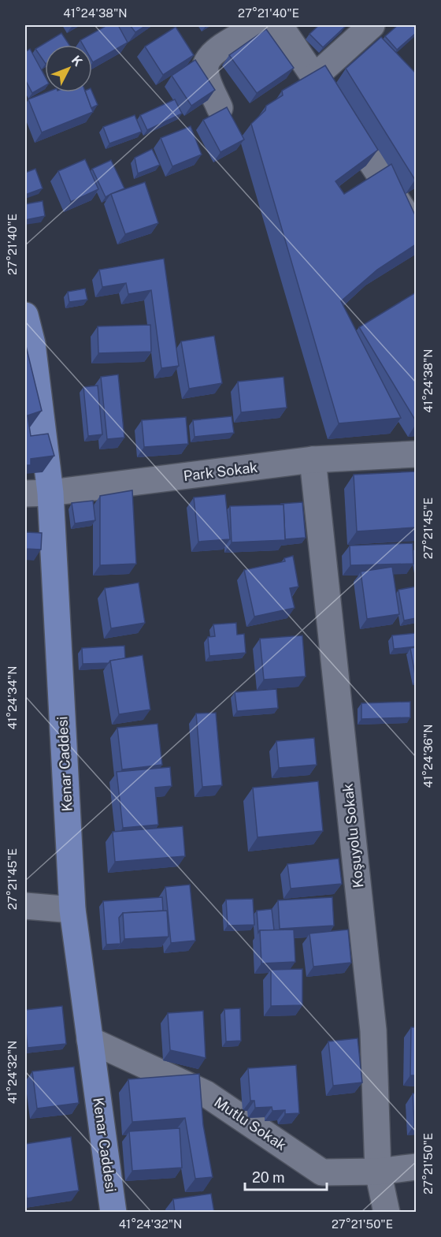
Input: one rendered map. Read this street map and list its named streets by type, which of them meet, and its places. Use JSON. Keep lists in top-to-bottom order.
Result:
{
  "streets": {
    "main road": ["Kenar Caddesi"],
    "street": ["Park Sokak", "Koşuyolu Sokak", "Mutlu Sokak"]
  },
  "crossings": [
    ["Park Sokak", "Kenar Caddesi"],
    ["Park Sokak", "Koşuyolu Sokak"],
    ["Kenar Caddesi", "Mutlu Sokak"],
    ["Koşuyolu Sokak", "Mutlu Sokak"]
  ],
  "scale_bar": "20 m",
  "north": "top right",
  "coordinates": [
    "41°24'38\"N",
    "27°21'40\"E",
    "27°21'45\"E",
    "41°24'34\"N",
    "41°24'36\"N",
    "41°24'32\"N",
    "27°21'50\"E"
  ]
}
